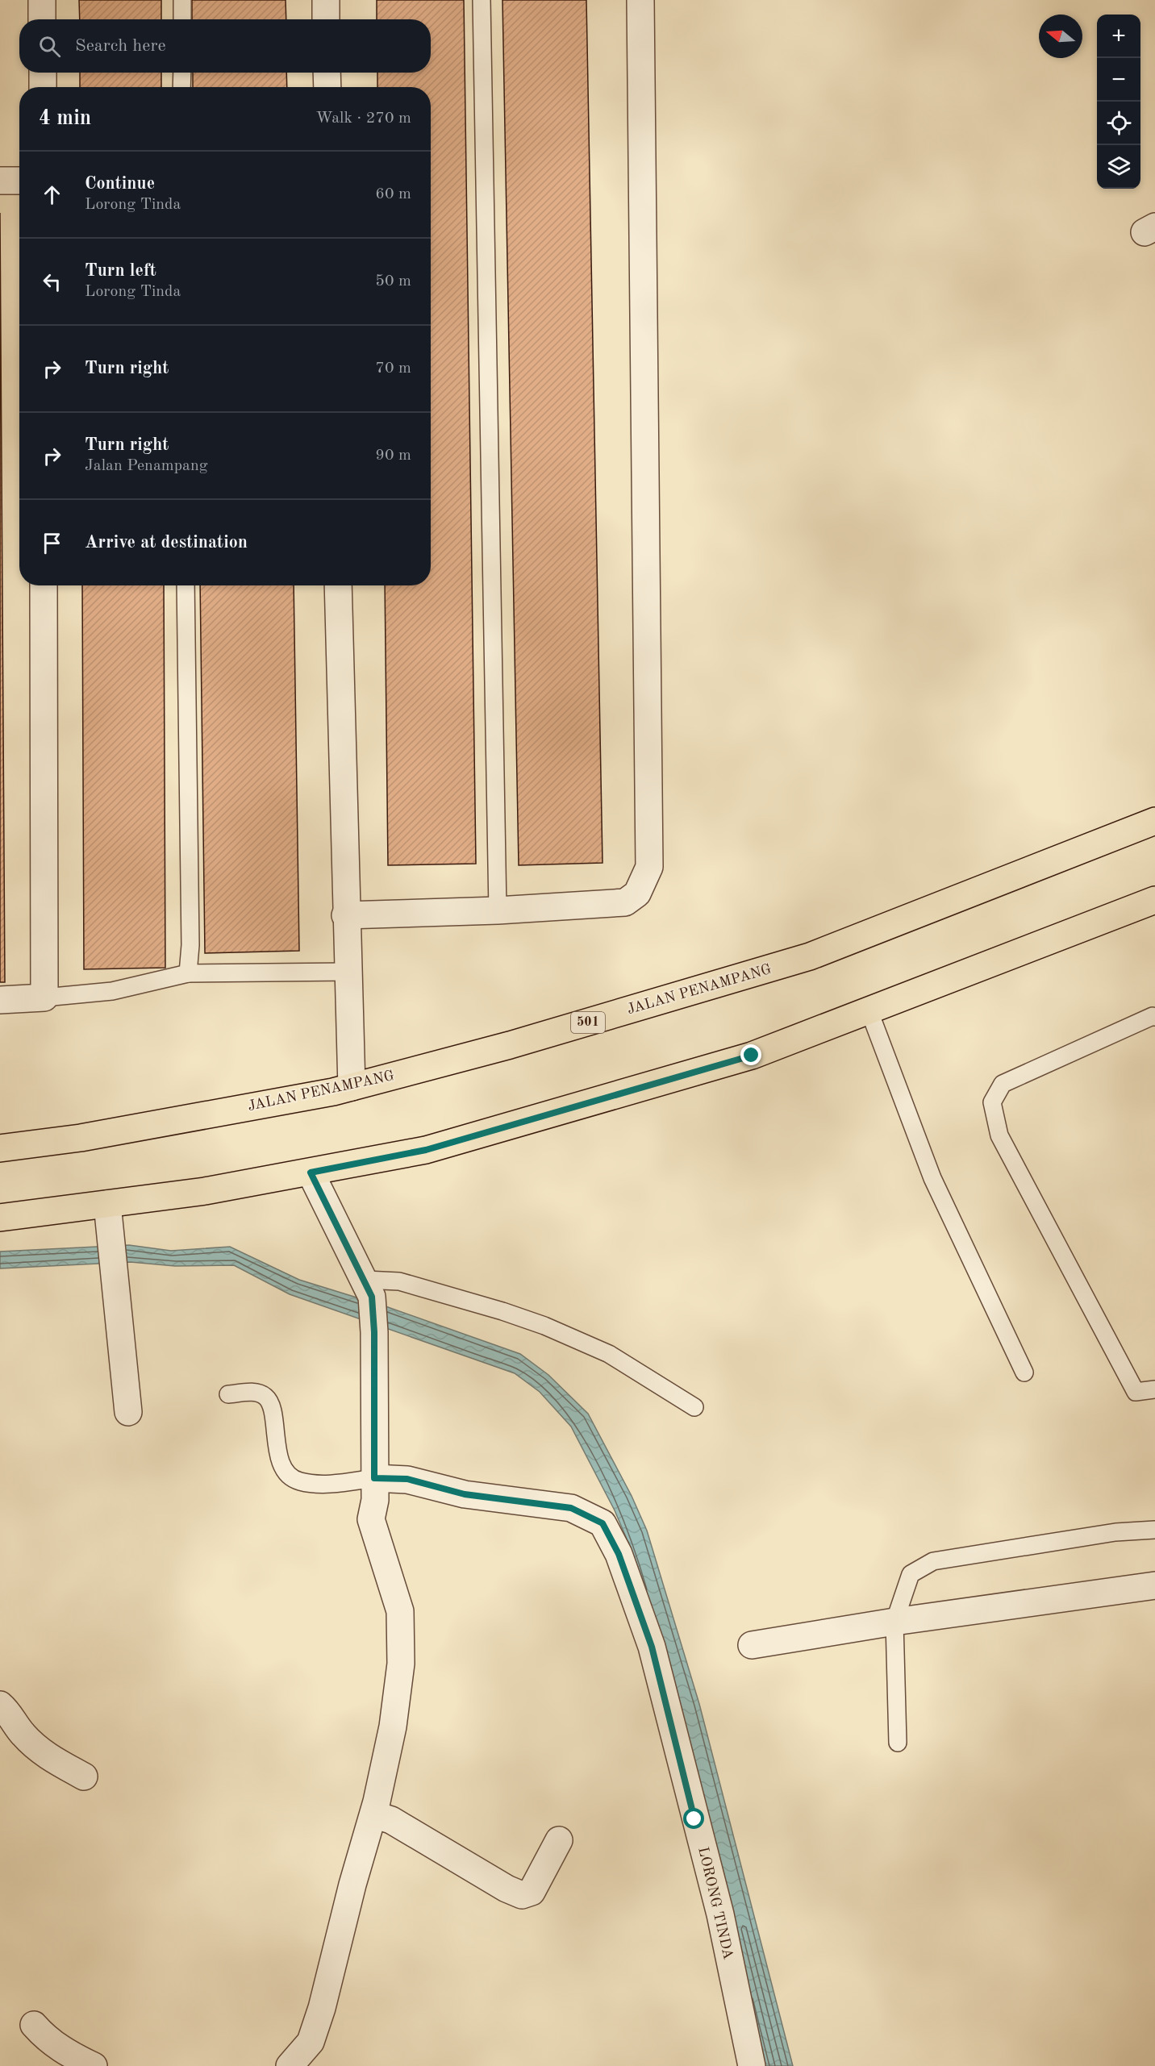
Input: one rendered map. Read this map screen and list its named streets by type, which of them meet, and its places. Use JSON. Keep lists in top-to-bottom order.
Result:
{
  "streets": {
    "main road": ["JALAN PENAMPANG", "501"],
    "street": ["LORONG TINDA"]
  },
  "north": "left",
  "page": {
    "map_buttons": ["+", "−"],
    "search": "Search here",
    "heading": ["4 min", "Walk · 270 m"],
    "list": [
      ["Continue", "Lorong Tinda", "60 m"],
      ["Turn left", "Lorong Tinda", "50 m"],
      ["Turn right", "70 m"],
      ["Turn right", "Jalan Penampang", "90 m"],
      "Arrive at destination"
    ]
  }
}
